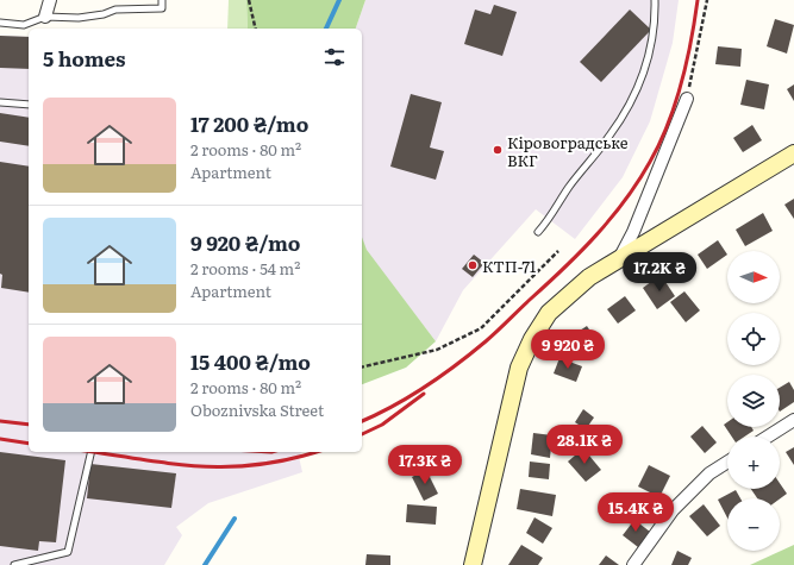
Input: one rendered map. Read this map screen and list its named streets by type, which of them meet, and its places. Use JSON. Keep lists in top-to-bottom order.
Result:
{
  "places": ["Кіровоградське ВКГ", "КТП-71"],
  "north": "right",
  "page": {
    "heading": "5 homes",
    "list": [
      {
        "name": "17 200 ₴/mo",
        "note": "2 rooms · 80 m² · Apartment"
      },
      {
        "name": "9 920 ₴/mo",
        "note": "2 rooms · 54 m² · Apartment"
      },
      {
        "name": "15 400 ₴/mo",
        "note": "2 rooms · 80 m² · Oboznivska Street"
      }
    ],
    "map_buttons": ["+", "−"],
    "price": [
      "17.2K ₴",
      "9 920 ₴",
      "28.1K ₴",
      "17.3K ₴",
      "15.4K ₴"
    ]
  }
}
